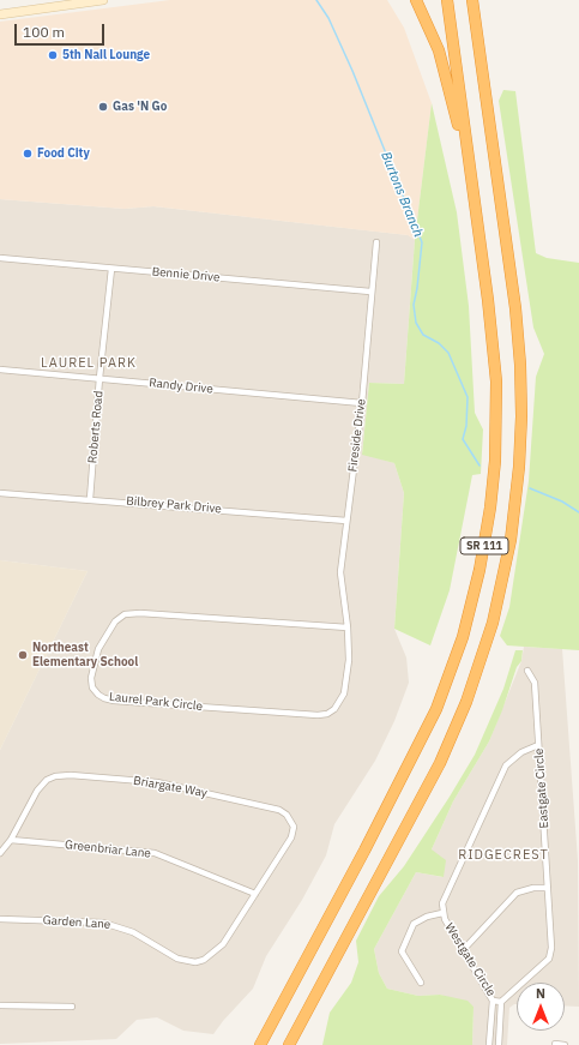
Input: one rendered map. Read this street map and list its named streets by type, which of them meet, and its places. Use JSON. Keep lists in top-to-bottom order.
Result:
{
  "streets": {
    "highway": ["SR 111"],
    "street": [
      "Bennie Drive",
      "Randy Drive",
      "Roberts Road",
      "Fireside Drive",
      "Bilbrey Park Drive",
      "Laurel Park Circle",
      "Briargate Way",
      "Eastgate Circle",
      "Greenbriar Lane",
      "Garden Lane",
      "Westgate Circle"
    ]
  },
  "crossings": [
    ["Bennie Drive", "Roberts Road"],
    ["Bennie Drive", "Fireside Drive"],
    ["Randy Drive", "Roberts Road"],
    ["Randy Drive", "Fireside Drive"],
    ["Roberts Road", "Bilbrey Park Drive"],
    ["Fireside Drive", "Bilbrey Park Drive"],
    ["Fireside Drive", "Laurel Park Circle"],
    ["Briargate Way", "Greenbriar Lane"],
    ["Briargate Way", "Garden Lane"],
    ["Eastgate Circle", "Westgate Circle"],
    ["Greenbriar Lane", "Garden Lane"]
  ],
  "districts": ["LAUREL PARK", "RIDGECREST"],
  "water": ["Burtons Branch"],
  "places": [
    "5th Nail Lounge",
    "Gas 'N Go",
    "Food City",
    "Northeast Elementary School"
  ],
  "scale_bar": "100 m",
  "north": "top"
}
